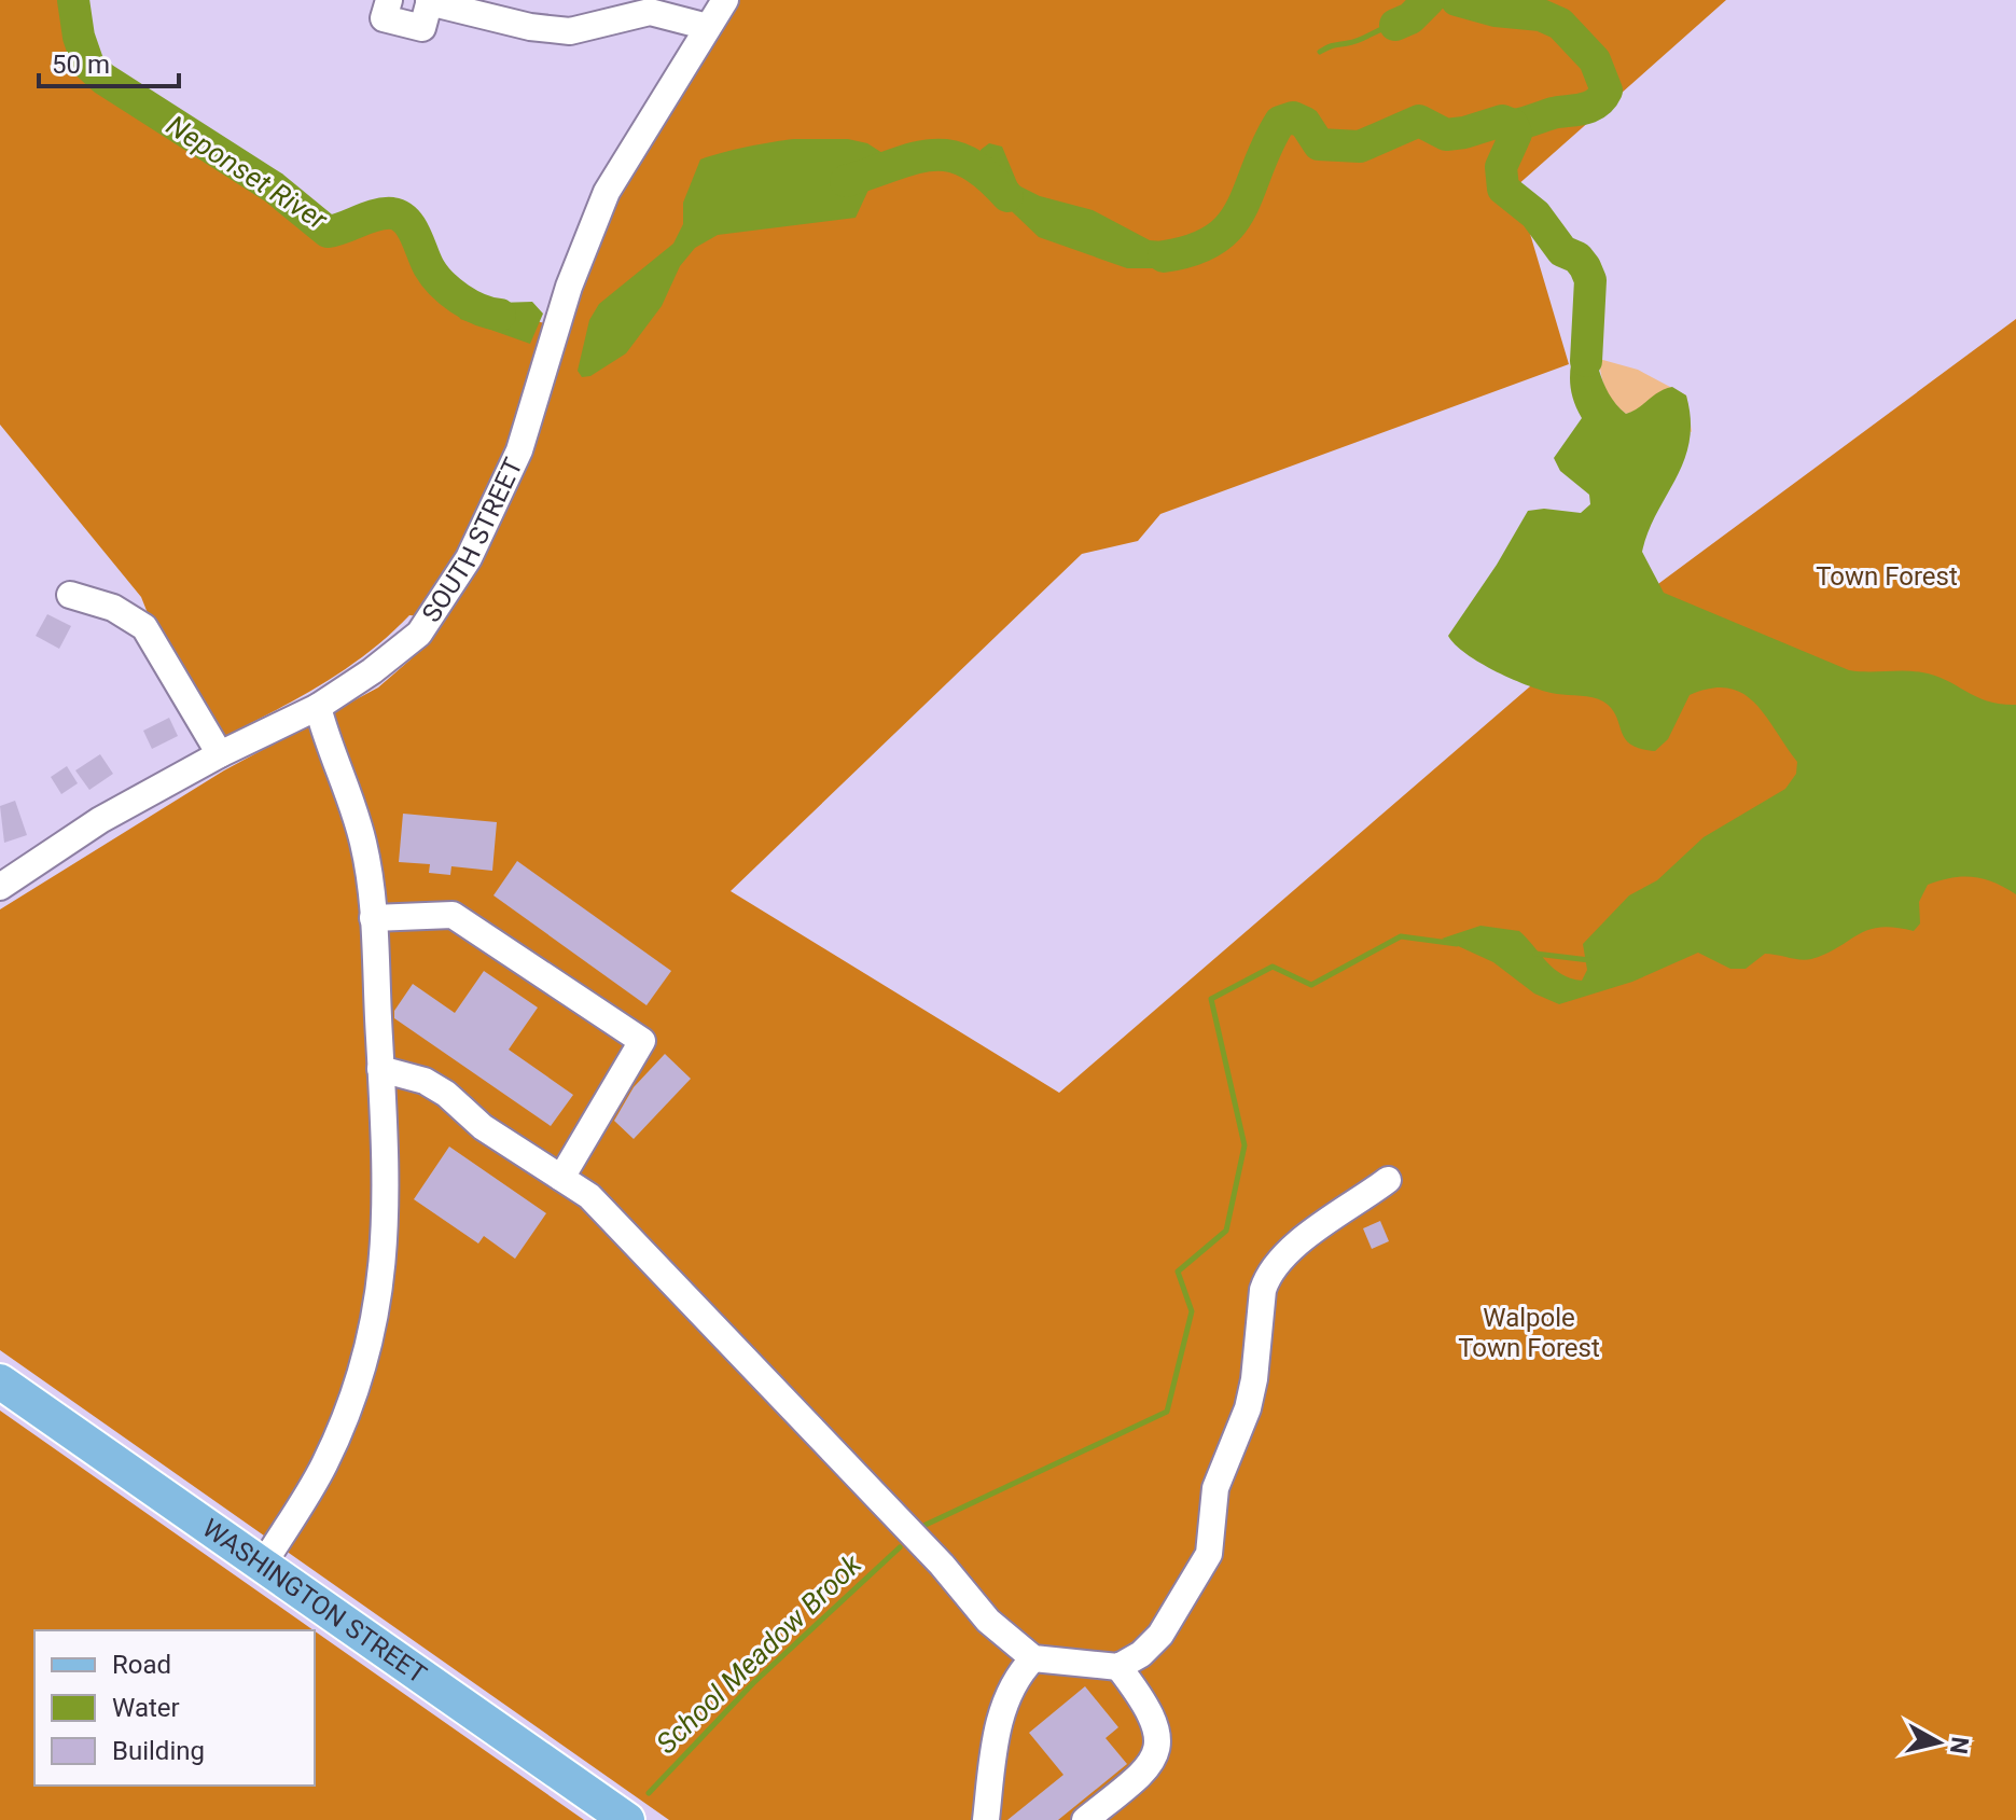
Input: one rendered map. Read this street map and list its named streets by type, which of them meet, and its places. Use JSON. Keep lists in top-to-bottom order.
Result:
{
  "streets": {
    "main road": ["WASHINGTON STREET"],
    "street": ["SOUTH STREET"]
  },
  "water": ["Neponset River", "School Meadow Brook"],
  "parks": ["Town Forest", "Walpole Town Forest"],
  "legend": ["Road", "Water", "Building"],
  "scale_bar": "50 m",
  "north": "right"
}
